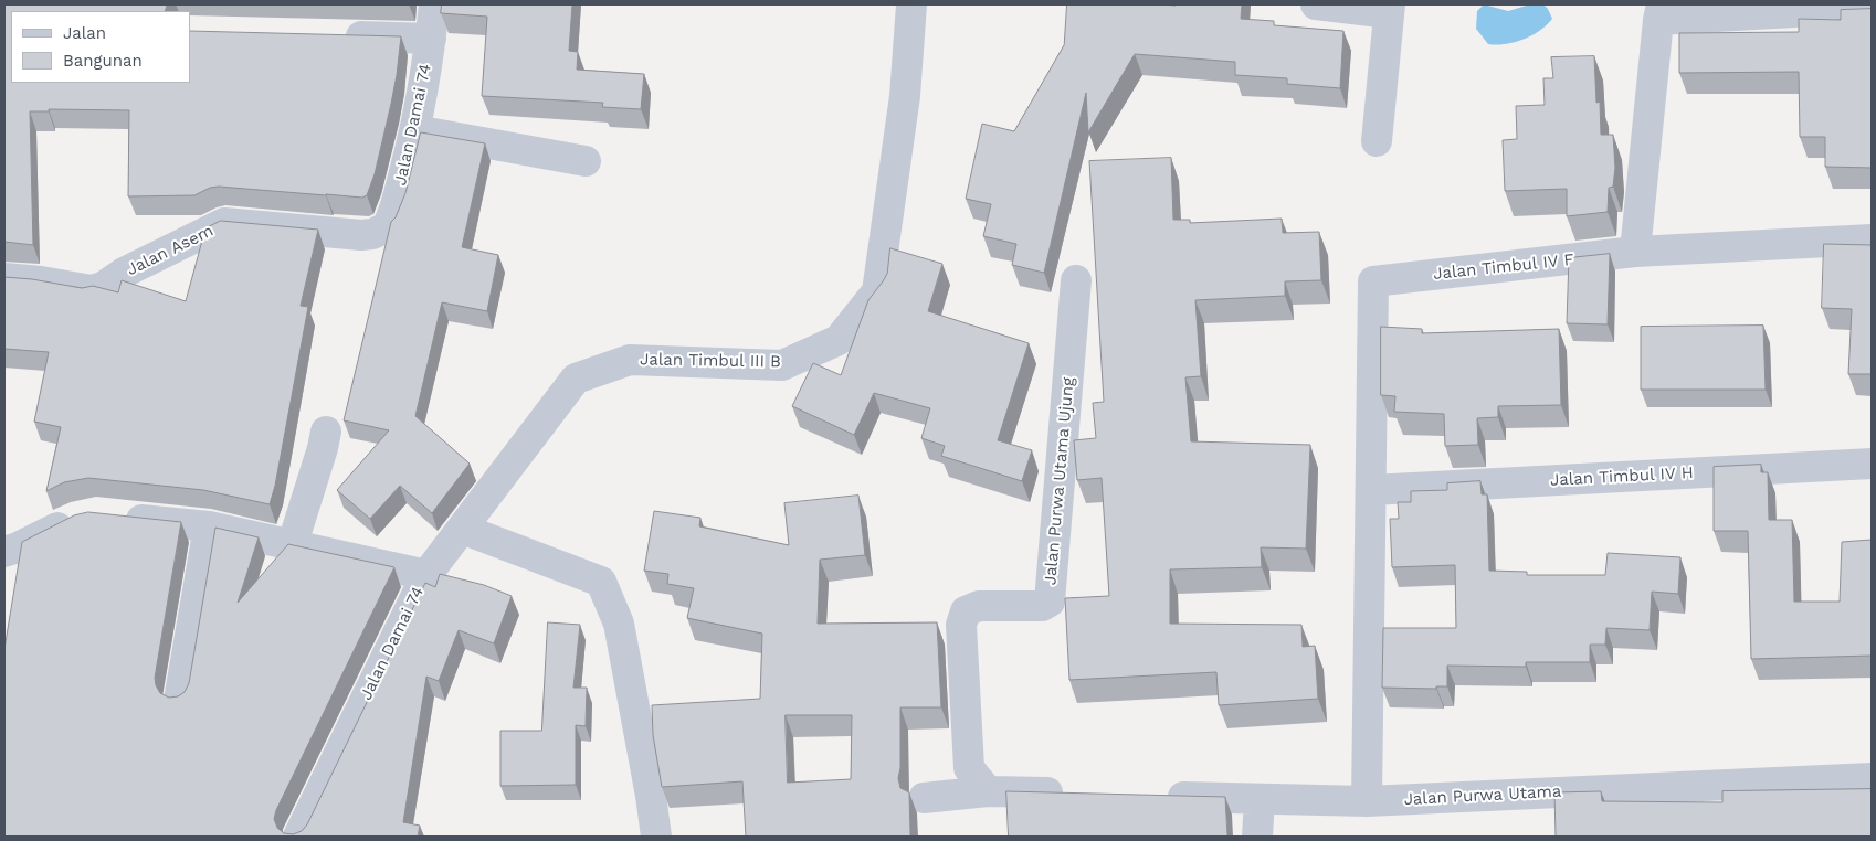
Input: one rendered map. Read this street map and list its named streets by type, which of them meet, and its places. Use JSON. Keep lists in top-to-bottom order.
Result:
{
  "streets": {
    "street": [
      "Jalan Damai 74",
      "Jalan Asem",
      "Jalan Timbul IV F",
      "Jalan Timbul III B",
      "Jalan Timbul IV H",
      "Jalan Purwa Utama Ujung",
      "Jalan Purwa Utama"
    ]
  },
  "crossings": [
    ["Jalan Damai 74", "Jalan Asem"],
    ["Jalan Damai 74", "Jalan Timbul III B"],
    ["Jalan Timbul IV F", "Jalan Timbul IV H"]
  ],
  "legend": ["Jalan", "Bangunan"]
}
